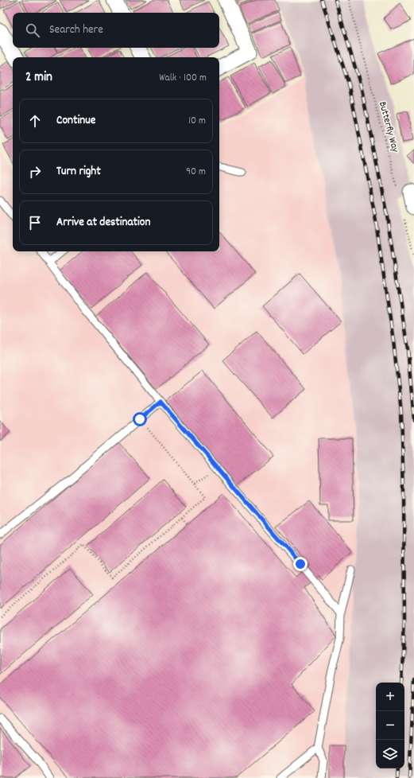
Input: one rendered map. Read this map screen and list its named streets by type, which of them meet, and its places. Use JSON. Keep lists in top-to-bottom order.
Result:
{
  "streets": {
    "path": ["Butterfly Way"]
  },
  "page": {
    "search": "Search here",
    "heading": ["2 min", "Walk · 100 m"],
    "list": [
      ["Continue", "10 m"],
      ["Turn right", "90 m"],
      "Arrive at destination"
    ],
    "map_buttons": ["+", "−"]
  }
}
